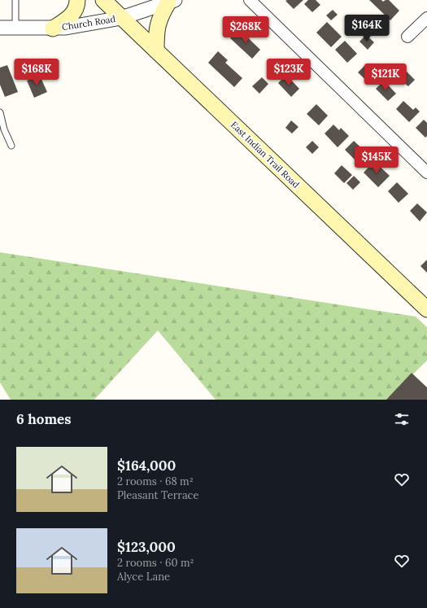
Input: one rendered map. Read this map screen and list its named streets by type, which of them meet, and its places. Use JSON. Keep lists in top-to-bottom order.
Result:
{
  "streets": {
    "main road": ["East Indian Trail Road"],
    "street": ["Church Road"]
  },
  "crossings": [
    ["Church Road", "East Indian Trail Road"]
  ],
  "page": {
    "price": [
      "$164K",
      "$268K",
      "$168K",
      "$123K",
      "$121K",
      "$145K"
    ],
    "heading": "6 homes",
    "list": [
      {
        "name": "$164,000",
        "note": "2 rooms · 68 m² · Pleasant Terrace"
      },
      {
        "name": "$123,000",
        "note": "2 rooms · 60 m² · Alyce Lane"
      }
    ]
  }
}
